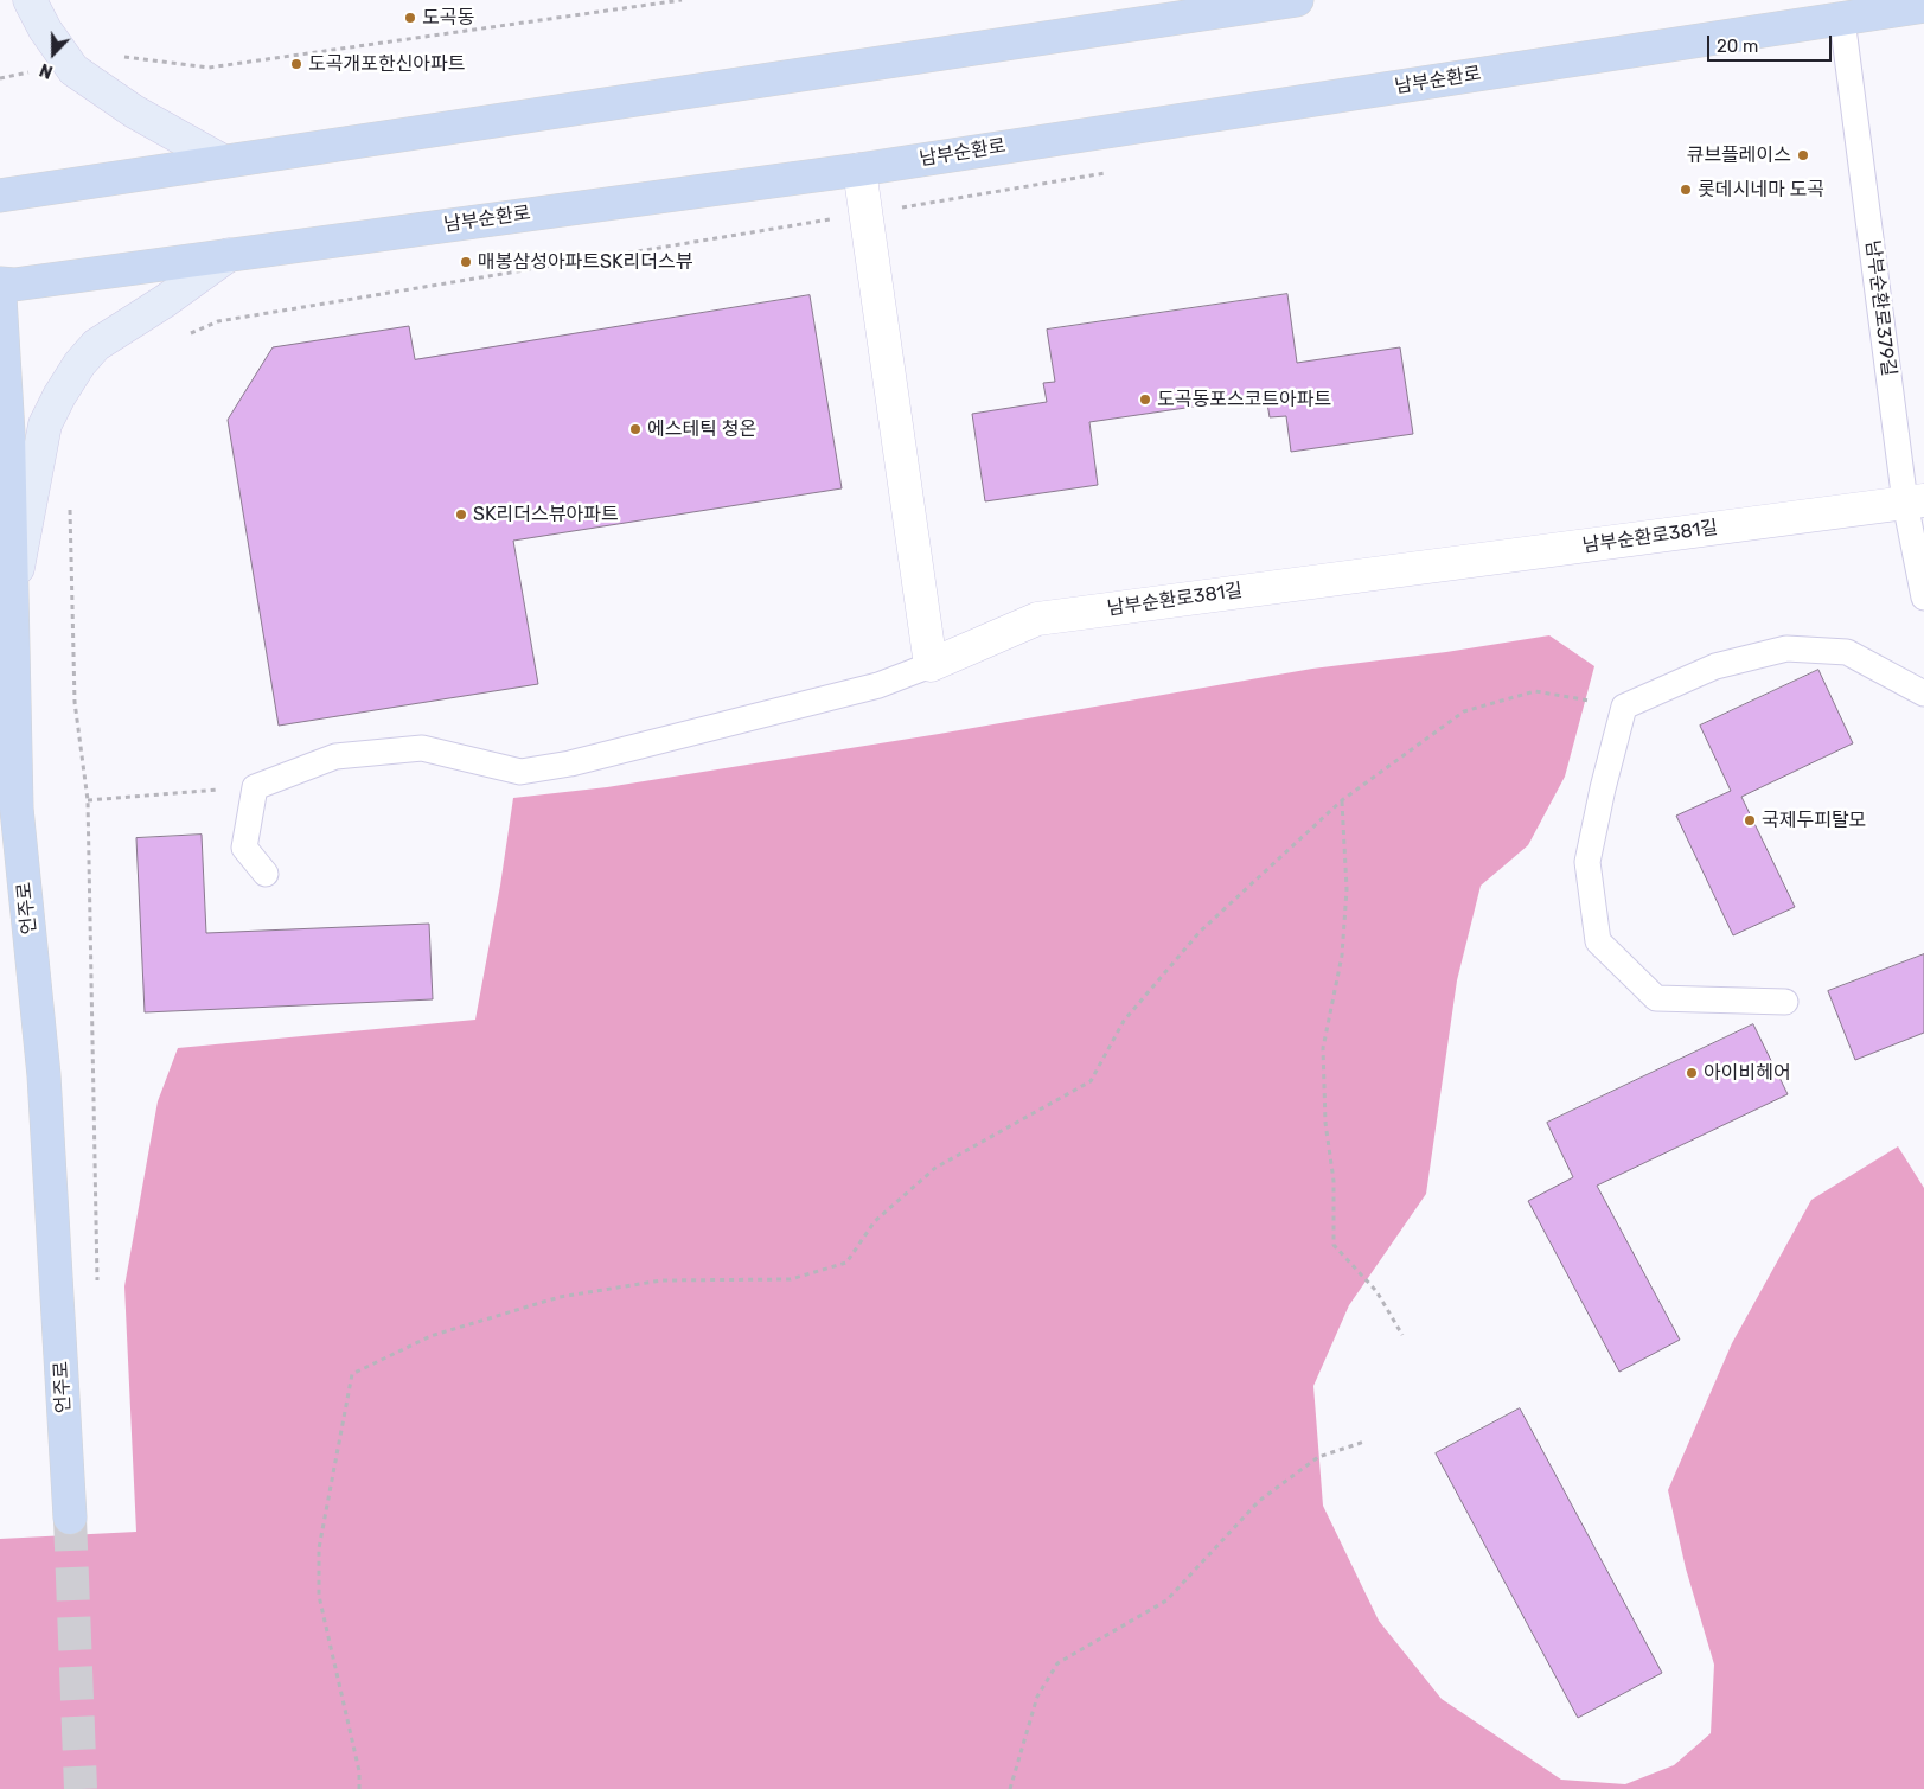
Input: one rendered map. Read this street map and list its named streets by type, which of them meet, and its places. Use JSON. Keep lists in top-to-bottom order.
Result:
{
  "streets": {
    "main road": ["남부순환로", "언주로"],
    "street": ["남부순환로381길"],
    "lane": ["남부순환로379길"]
  },
  "crossings": [
    ["남부순환로", "남부순환로379길"],
    ["남부순환로379길", "남부순환로381길"]
  ],
  "places": [
    "도곡동",
    "도곡개포한신아파트",
    "큐브플레이스",
    "롯데시네마 도곡",
    "매봉삼성아파트SK리더스뷰",
    "도곡동포스코트아파트",
    "에스테틱 청온",
    "SK리더스뷰아파트",
    "국제두피탈모",
    "아이비헤어"
  ],
  "scale_bar": "20 m",
  "north": "bottom"
}
